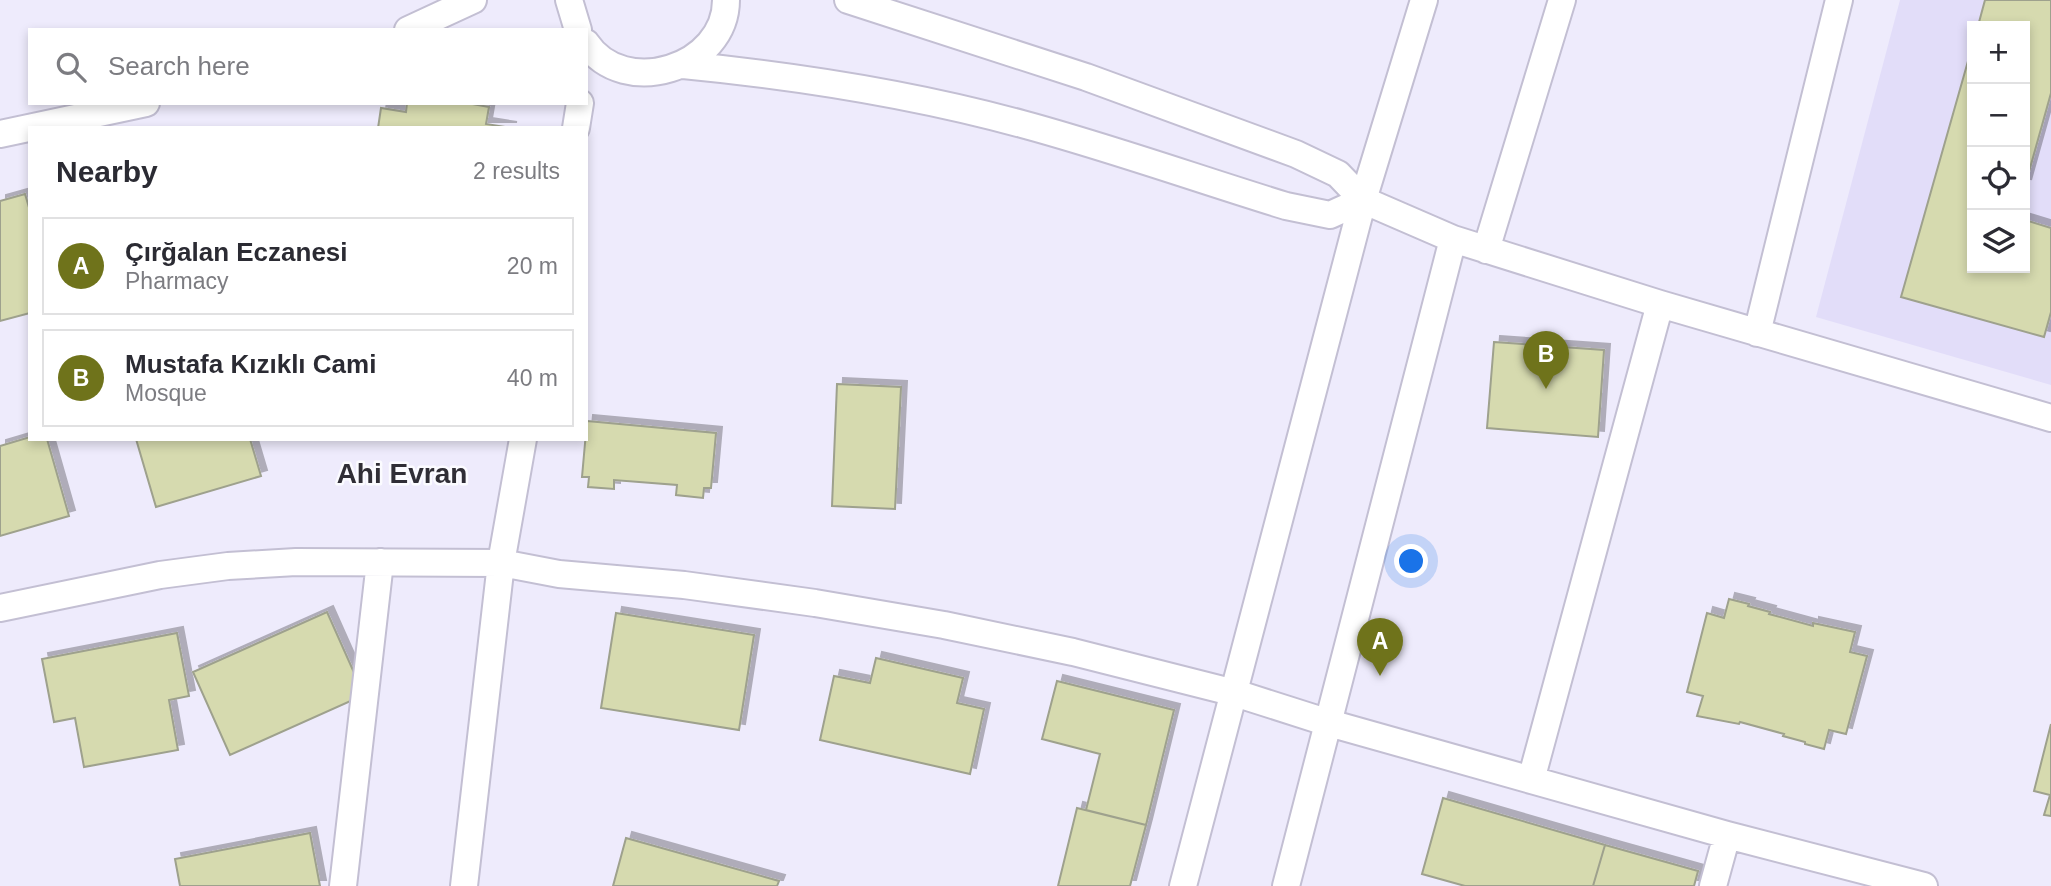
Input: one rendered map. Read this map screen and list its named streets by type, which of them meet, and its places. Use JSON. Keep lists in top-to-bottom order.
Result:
{
  "districts": ["Ahi Evran"],
  "page": {
    "map_buttons": ["+", "−"],
    "search": "Search here",
    "heading": ["Nearby", "2 results"],
    "list": [
      {
        "mark": "A",
        "name": "Çırğalan Eczanesi",
        "note": "Pharmacy",
        "value": "20 m"
      },
      {
        "mark": "B",
        "name": "Mustafa Kızıklı Cami",
        "note": "Mosque",
        "value": "40 m"
      }
    ],
    "pins": ["B", "A"]
  }
}
